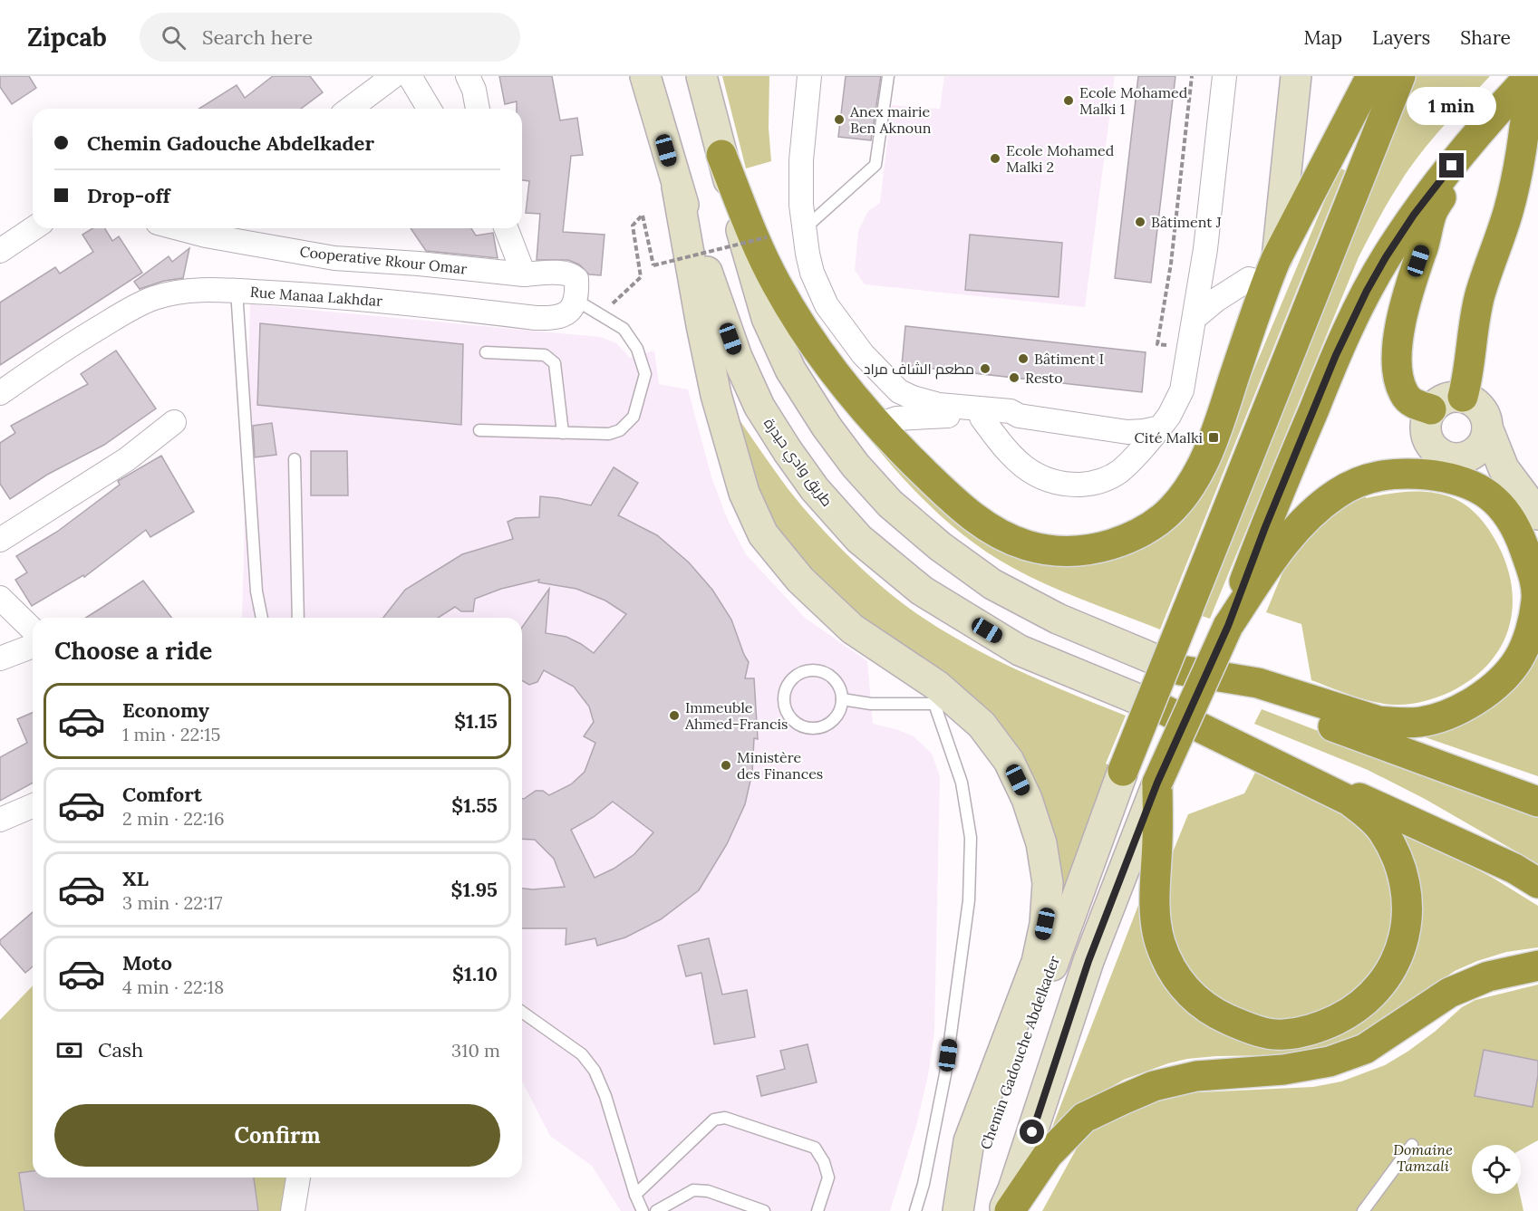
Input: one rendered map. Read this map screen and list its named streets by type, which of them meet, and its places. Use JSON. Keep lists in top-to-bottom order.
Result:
{
  "streets": {
    "main road": ["طريق وادي حيدرة", "Chemin Gadouche Abdelkader"],
    "street": ["Cooperative Rkour Omar", "Rue Manaa Lakhdar"]
  },
  "parks": ["Domaine Tamzali"],
  "places": {
    "other": [
      "Ecole Mohamed Malki 1",
      "Anex mairie Ben Aknoun",
      "Ecole Mohamed Malki 2",
      "Bâtiment J",
      "Bâtiment I",
      "مطعم الشاف مراد",
      "Resto",
      "Immeuble Ahmed-Francis",
      "Ministère des Finances"
    ],
    "transit": ["Cité Malki"]
  },
  "page": {
    "header": "Zipcab",
    "search": "Search here",
    "nav": ["Map", "Layers", "Share"],
    "bubble": "1 min",
    "banner": ["Chemin Gadouche Abdelkader", "Drop-off"],
    "heading": "Choose a ride",
    "list": [
      {
        "name": "Economy",
        "note": "1 min · 22:15",
        "value": "$1.15"
      },
      {
        "name": "Comfort",
        "note": "2 min · 22:16",
        "value": "$1.55"
      },
      {
        "name": "XL",
        "note": "3 min · 22:17",
        "value": "$1.95"
      },
      {
        "name": "Moto",
        "note": "4 min · 22:18",
        "value": "$1.10"
      }
    ],
    "pay": ["Cash", "310 m"],
    "buttons": "Confirm"
  }
}
